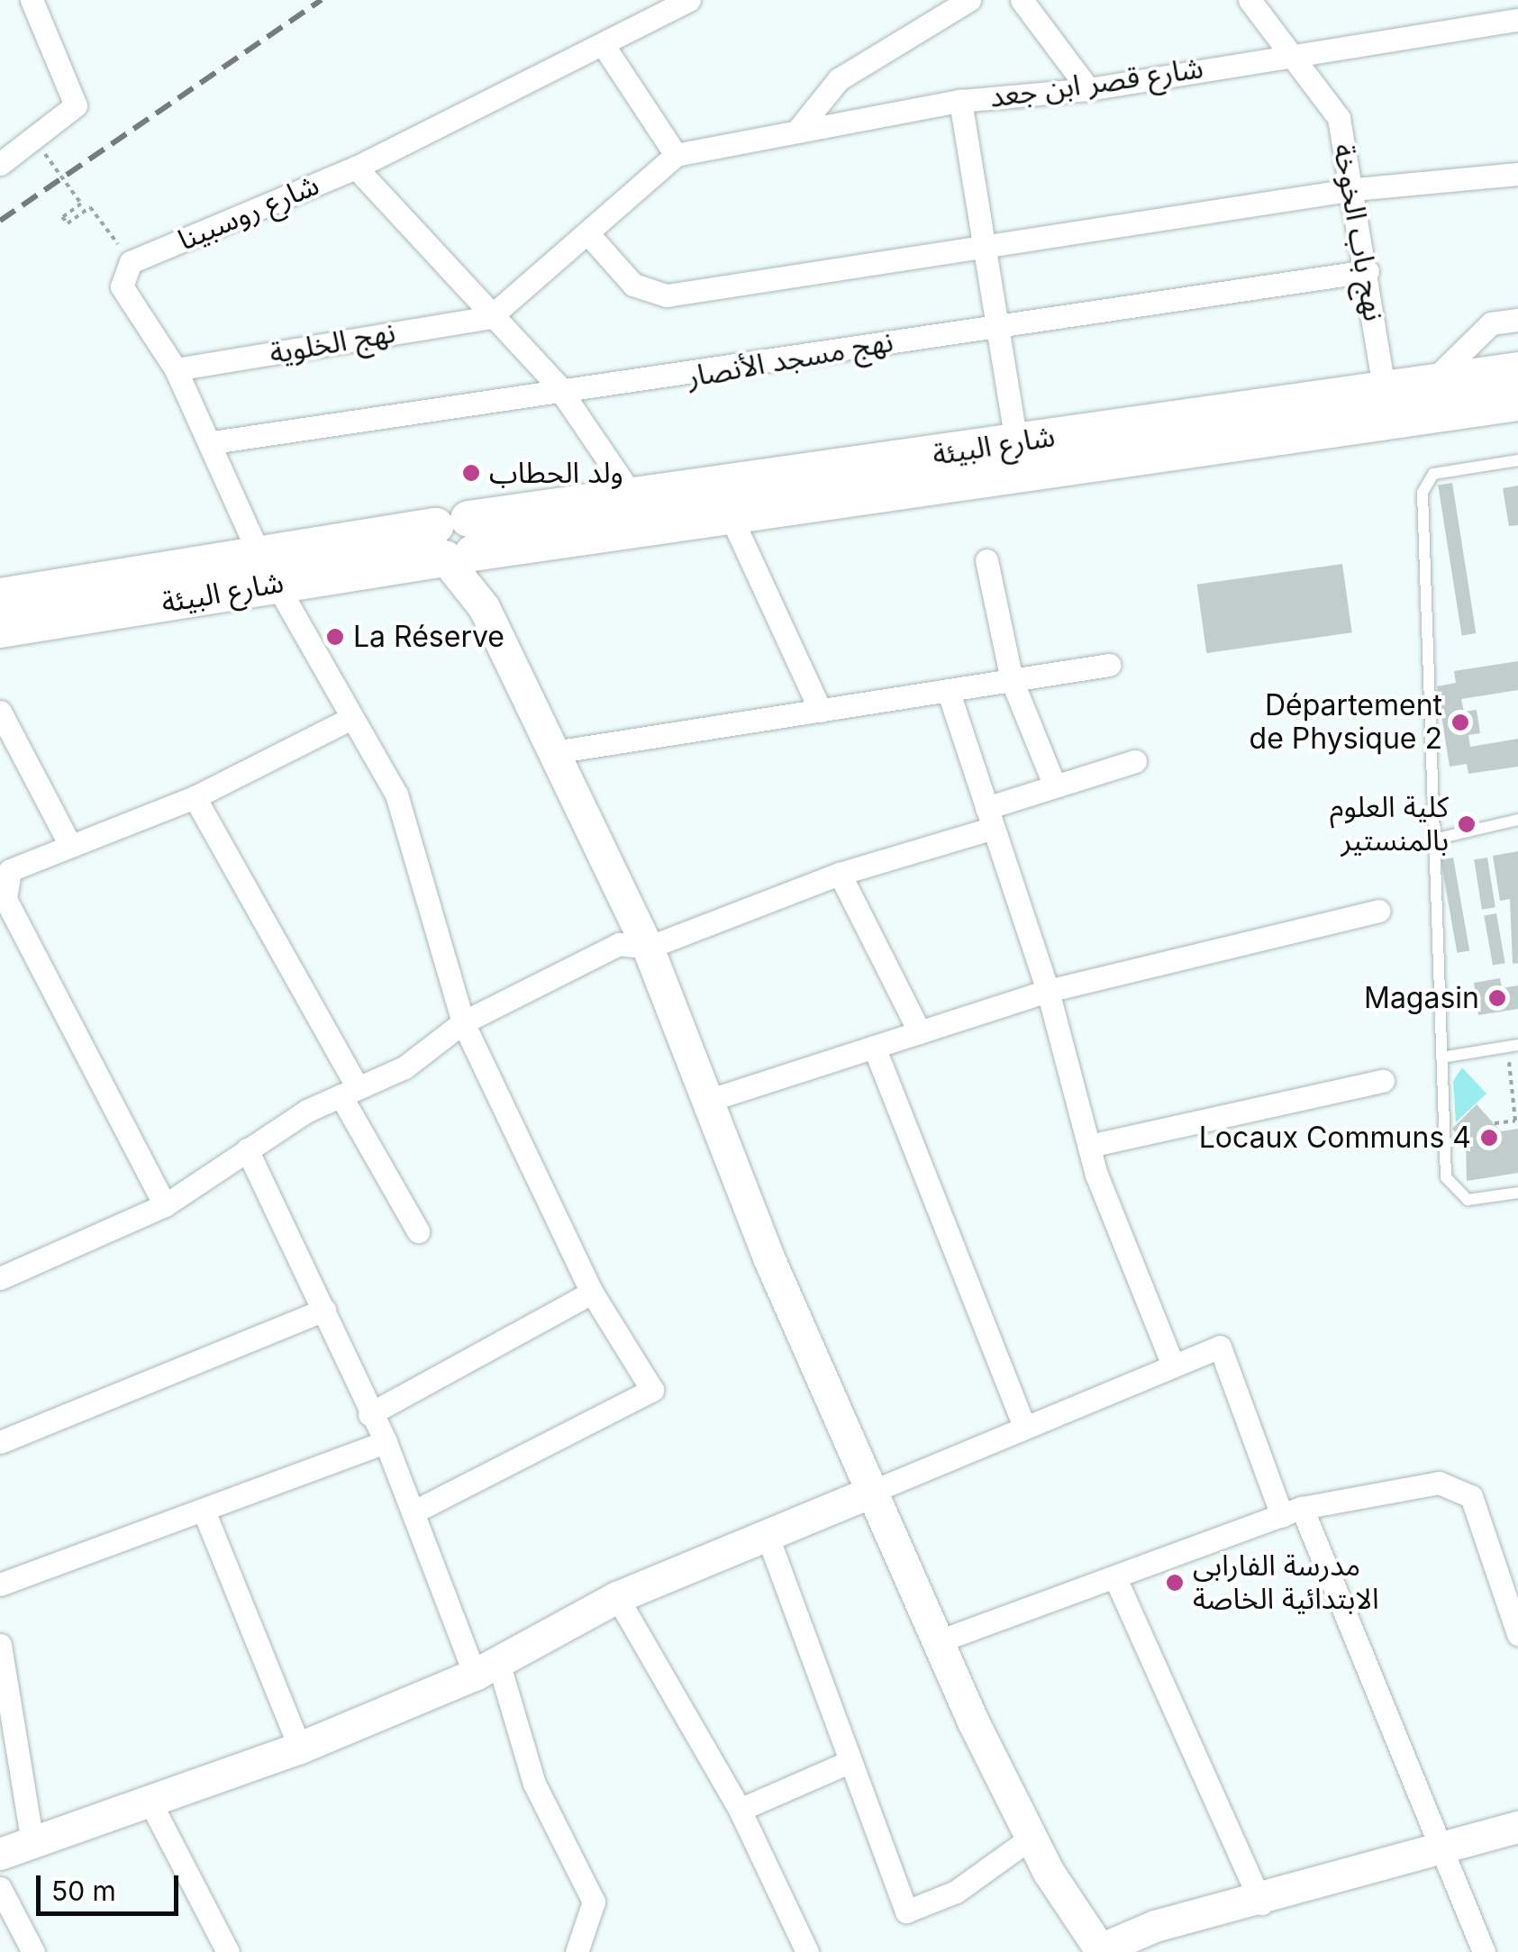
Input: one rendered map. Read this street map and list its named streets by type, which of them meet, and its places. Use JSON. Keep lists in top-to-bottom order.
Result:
{
  "streets": {
    "main road": ["شارع البيئة"],
    "street": [
      "شارع قصر ابن جعد",
      "شارع روسبينا",
      "نهج باب الخوخة",
      "نهج الخلوية",
      "نهج مسجد الأنصار"
    ]
  },
  "crossings": [
    ["شارع قصر ابن جعد", "نهج باب الخوخة"],
    ["نهج باب الخوخة", "نهج مسجد الأنصار"],
    ["نهج باب الخوخة", "شارع البيئة"]
  ],
  "places": [
    "ولد الحطاب",
    "La Réserve",
    "Département de Physique 2",
    "كلية العلوم بالمنستير",
    "Magasin",
    "Locaux Communs 4",
    "مدرسة الفارابي الابتدائية الخاصة"
  ],
  "scale_bar": "50 m"
}
